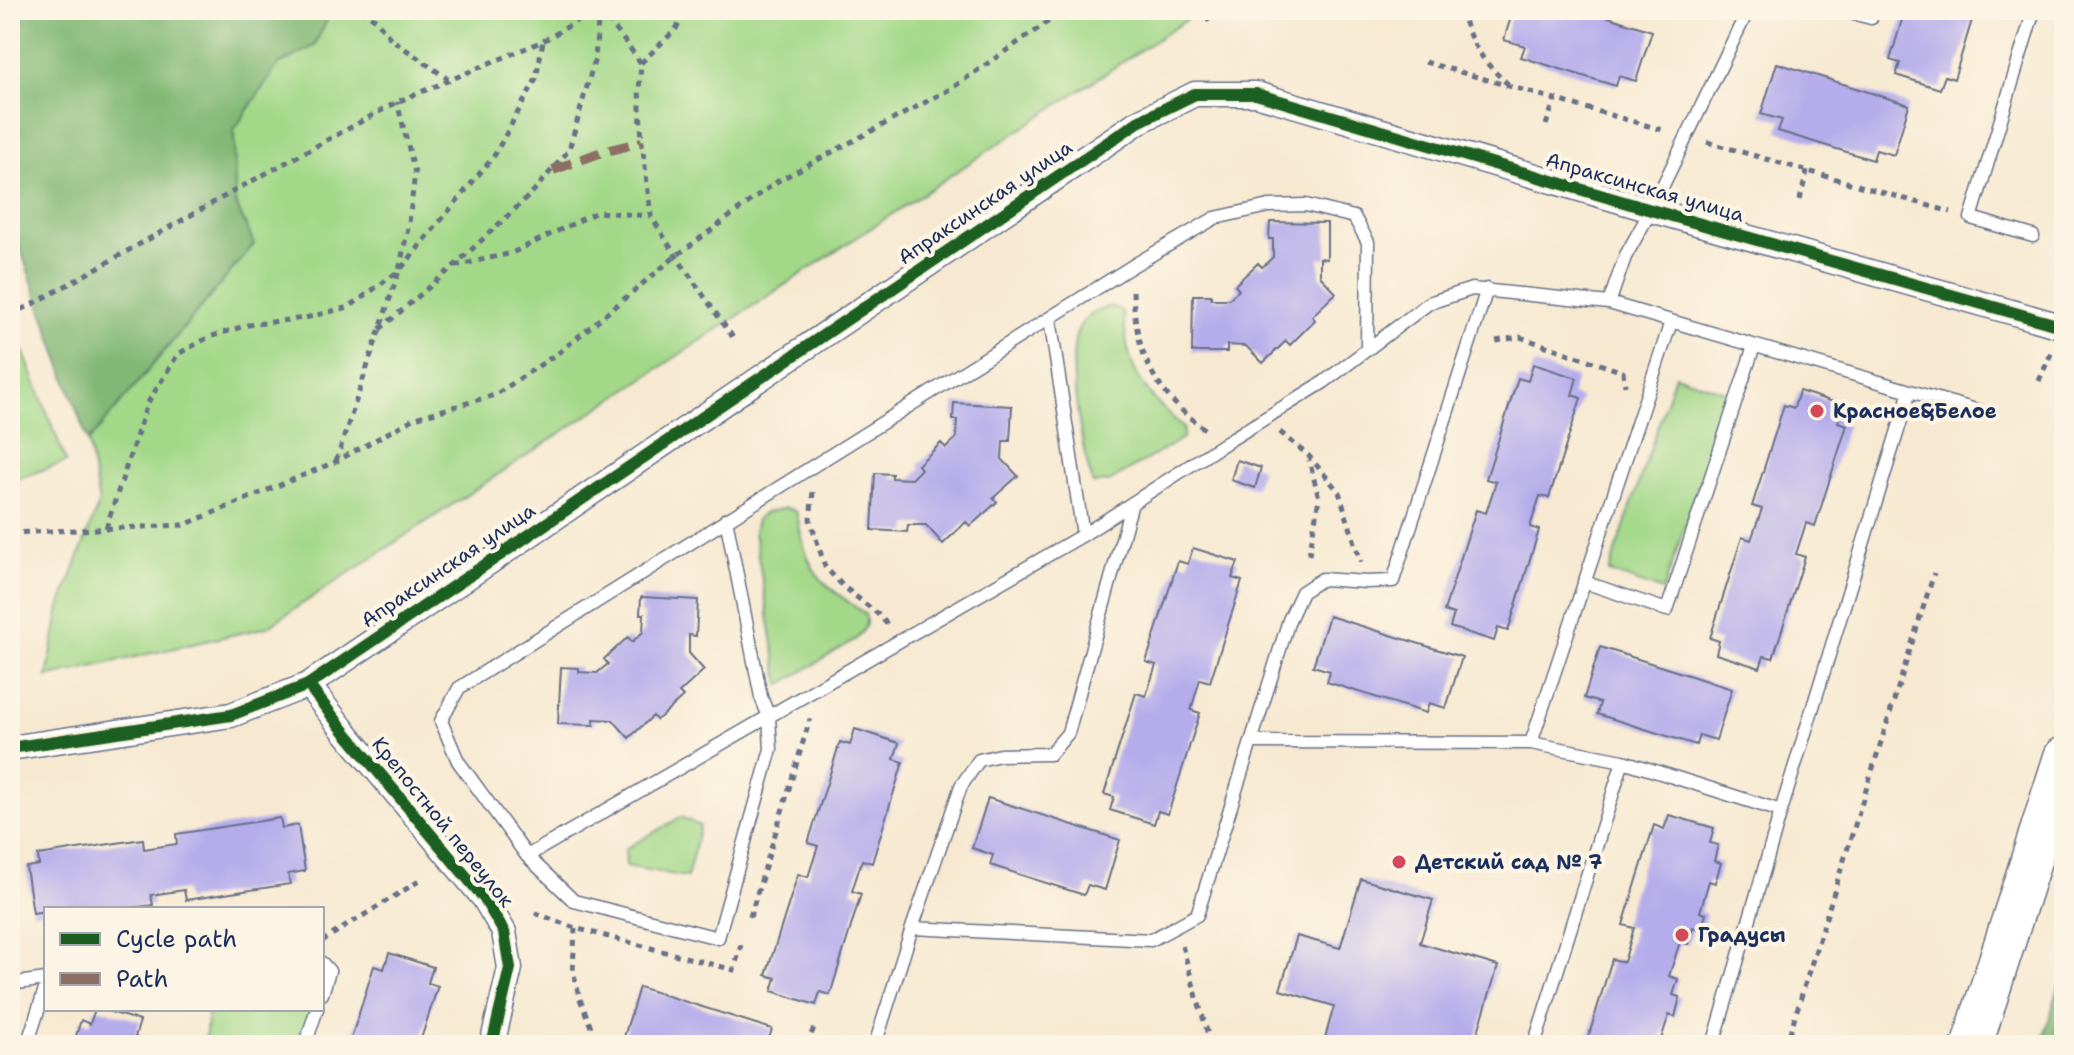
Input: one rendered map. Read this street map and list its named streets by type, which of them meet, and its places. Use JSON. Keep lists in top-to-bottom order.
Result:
{
  "streets": {
    "street": ["Апраксинская улица", "Крепостной переулок"]
  },
  "crossings": [
    ["Апраксинская улица", "Крепостной переулок"]
  ],
  "places": ["Красное&Белое", "Детский сад № 7", "Градусы"],
  "legend": ["Cycle path", "Path"]
}
